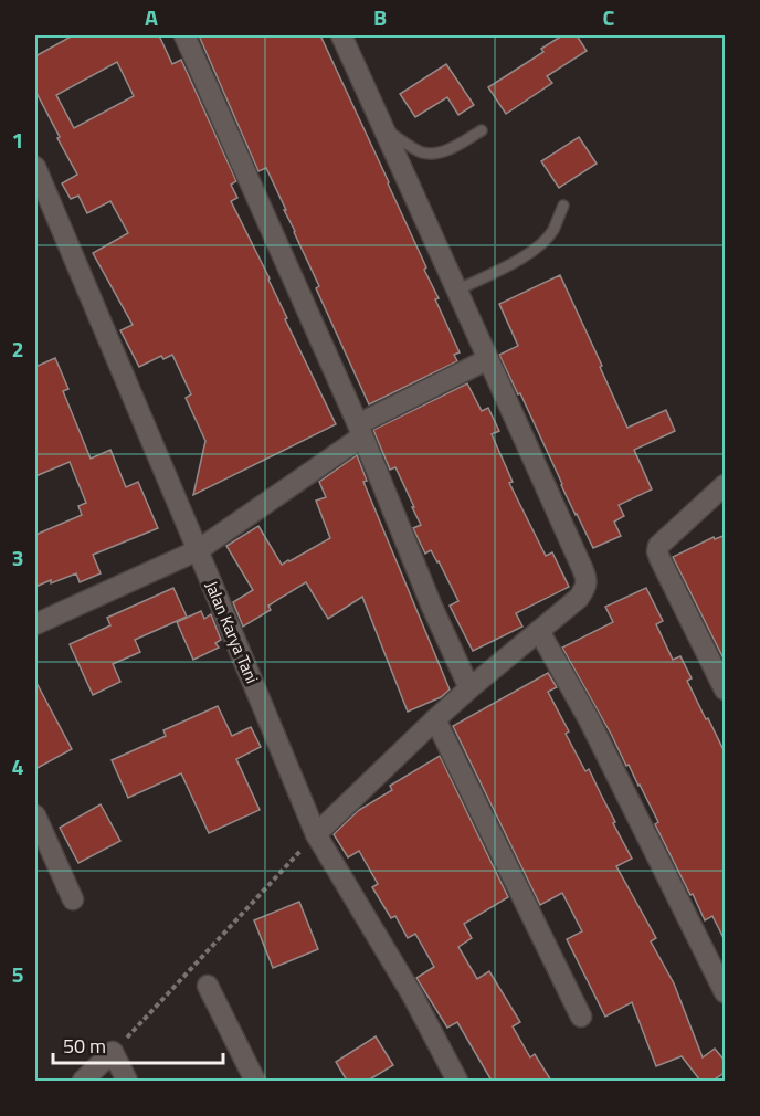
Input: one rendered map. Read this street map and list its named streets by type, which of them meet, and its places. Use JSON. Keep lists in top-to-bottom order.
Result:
{
  "streets": {
    "street": ["Jalan Karya Tani"]
  },
  "scale_bar": "50 m",
  "grid": {
    "columns": ["A", "B", "C"],
    "rows": [
      "1",
      "2",
      "3",
      "4",
      "5"
    ]
  }
}
